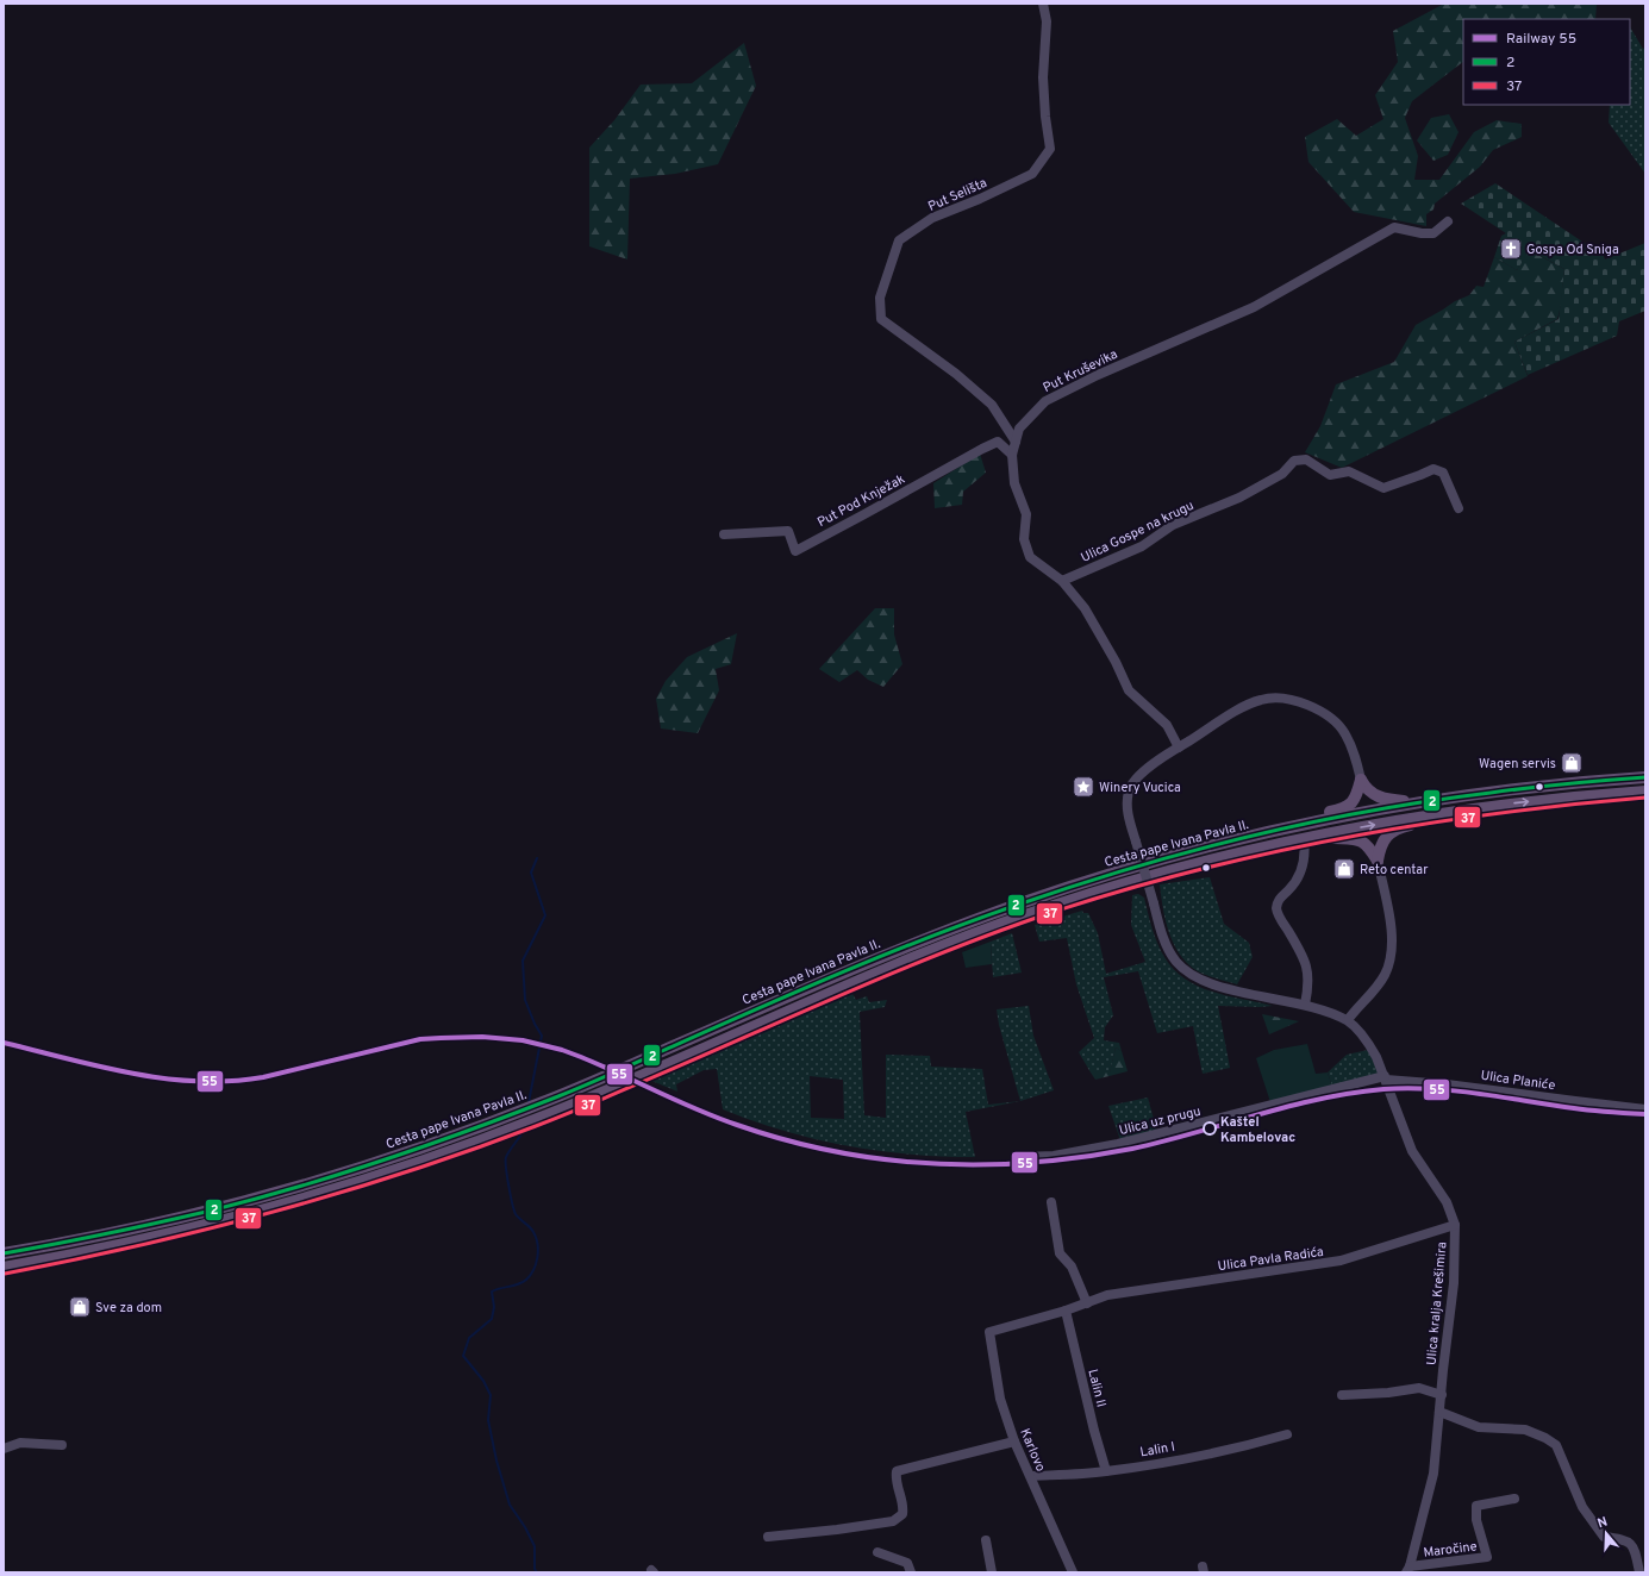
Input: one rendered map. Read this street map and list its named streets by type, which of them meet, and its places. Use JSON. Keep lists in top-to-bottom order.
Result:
{
  "streets": {
    "main road": ["Cesta pape Ivana Pavla II."],
    "street": [
      "Put Selišta",
      "Put Kruševika",
      "Put Pod Knježak",
      "Ulica Gospe na krugu",
      "Ulica Planiće",
      "Ulica uz prugu",
      "Ulica Pavla Radića",
      "Ulica kralja Krešimira",
      "Lalin II",
      "Lalin I",
      "Karlovo",
      "Maročine"
    ]
  },
  "crossings": [
    ["Put Selišta", "Put Kruševika"],
    ["Put Kruševika", "Put Pod Knježak"],
    ["Put Kruševika", "Ulica Gospe na krugu"],
    ["Put Kruševika", "Ulica kralja Krešimira"],
    ["Ulica Planiće", "Ulica uz prugu"],
    ["Ulica Planiće", "Ulica kralja Krešimira"],
    ["Ulica uz prugu", "Ulica kralja Krešimira"],
    ["Ulica Pavla Radića", "Ulica kralja Krešimira"],
    ["Ulica Pavla Radića", "Lalin II"],
    ["Ulica Pavla Radića", "Karlovo"],
    ["Ulica kralja Krešimira", "Maročine"],
    ["Lalin II", "Lalin I"],
    ["Lalin I", "Karlovo"]
  ],
  "places": {
    "church": ["Gospa Od Sniga"],
    "shop": ["Wagen servis", "Reto centar", "Sve za dom"],
    "place": ["Winery Vucica"],
    "other": ["Kaštel Kambelovac"]
  },
  "lines": ["transit line 2", "transit line 37", "rail line 55"],
  "legend": ["Railway 55", "2", "37"],
  "north": "top"
}
